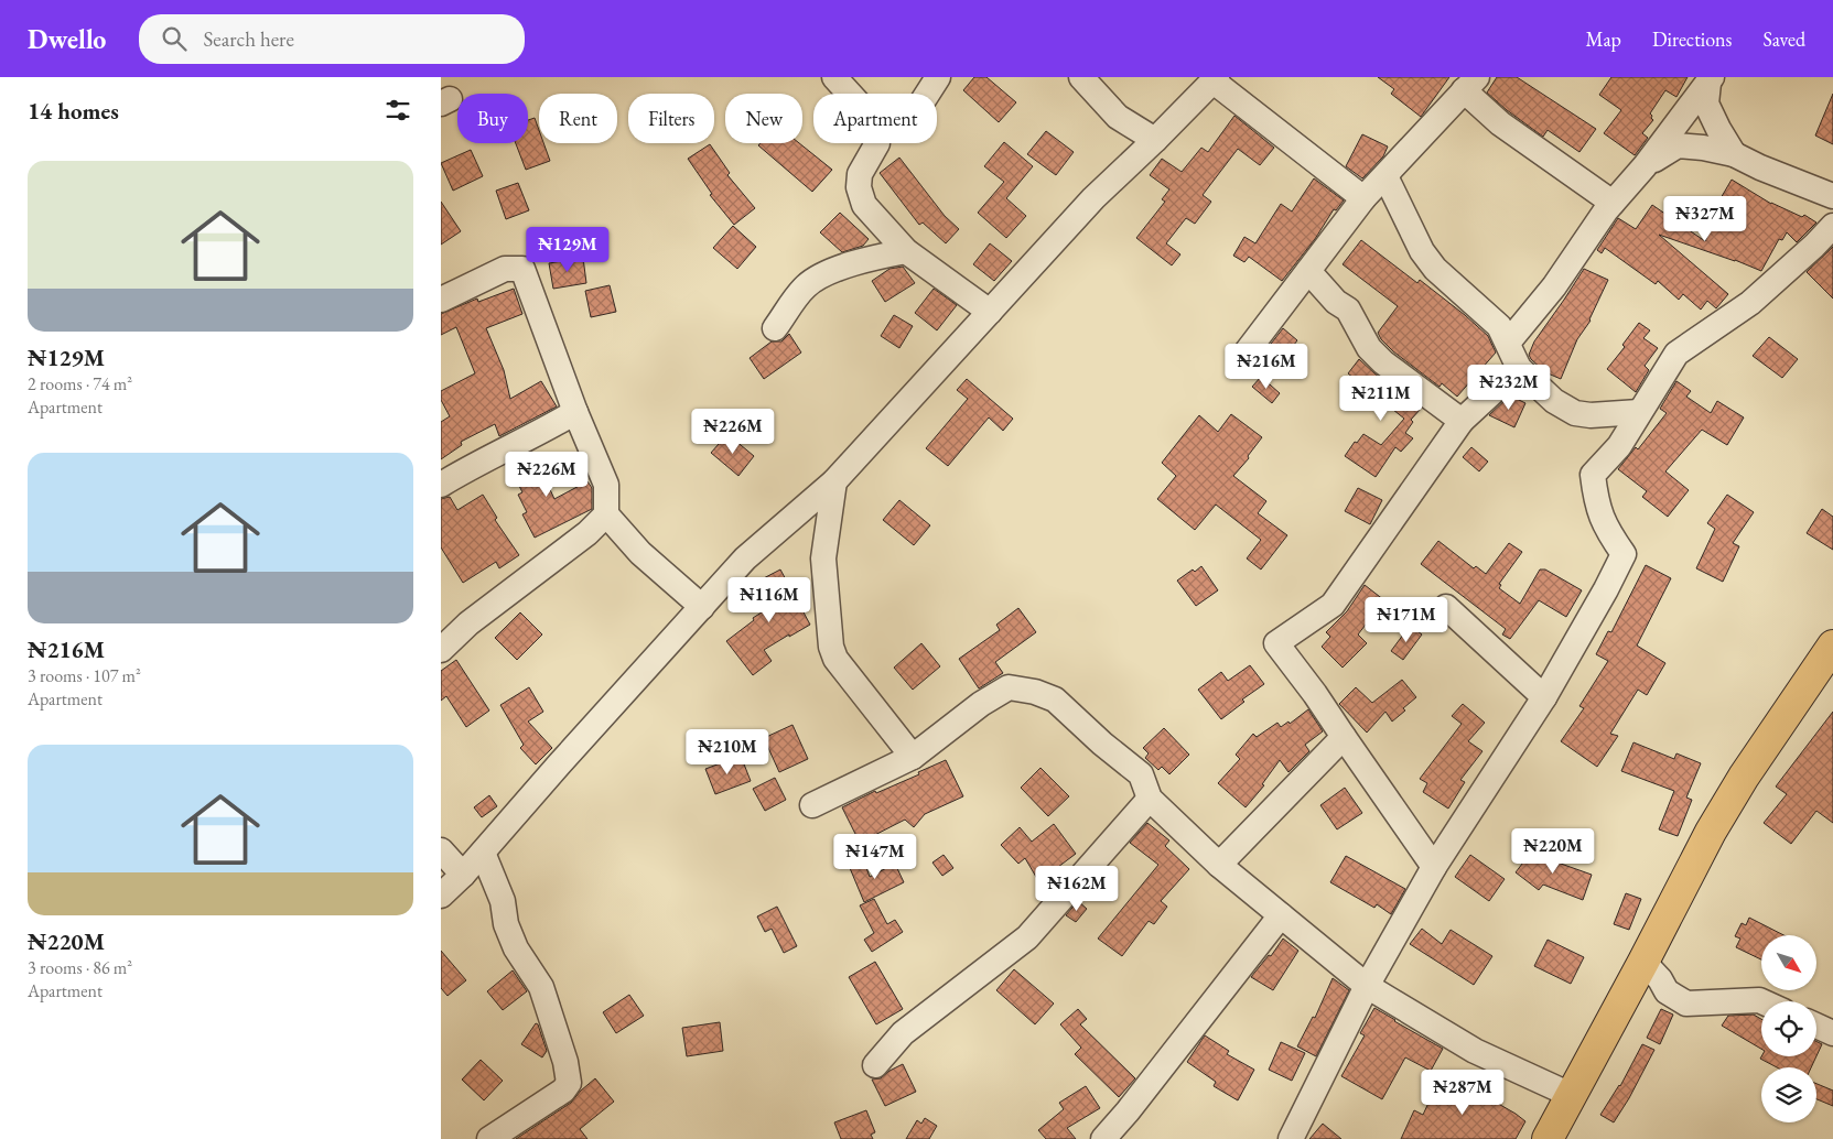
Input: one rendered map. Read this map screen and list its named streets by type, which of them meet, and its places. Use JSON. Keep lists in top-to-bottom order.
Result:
{
  "north": "bottom right",
  "page": {
    "header": "Dwello",
    "search": "Search here",
    "nav": ["Map", "Directions", "Saved"],
    "heading": "14 homes",
    "chip": [
      "Buy",
      "Rent",
      "Filters",
      "New",
      "Apartment"
    ],
    "list": [
      {
        "name": "₦129M",
        "note": "2 rooms · 74 m² · Apartment"
      },
      {
        "name": "₦216M",
        "note": "3 rooms · 107 m² · Apartment"
      },
      {
        "name": "₦220M",
        "note": "3 rooms · 86 m² · Apartment"
      }
    ],
    "price": [
      "₦327M",
      "₦129M",
      "₦216M",
      "₦232M",
      "₦211M",
      "₦226M",
      "₦226M",
      "₦116M",
      "₦171M",
      "₦210M",
      "₦220M",
      "₦147M",
      "₦162M",
      "₦287M"
    ]
  }
}
